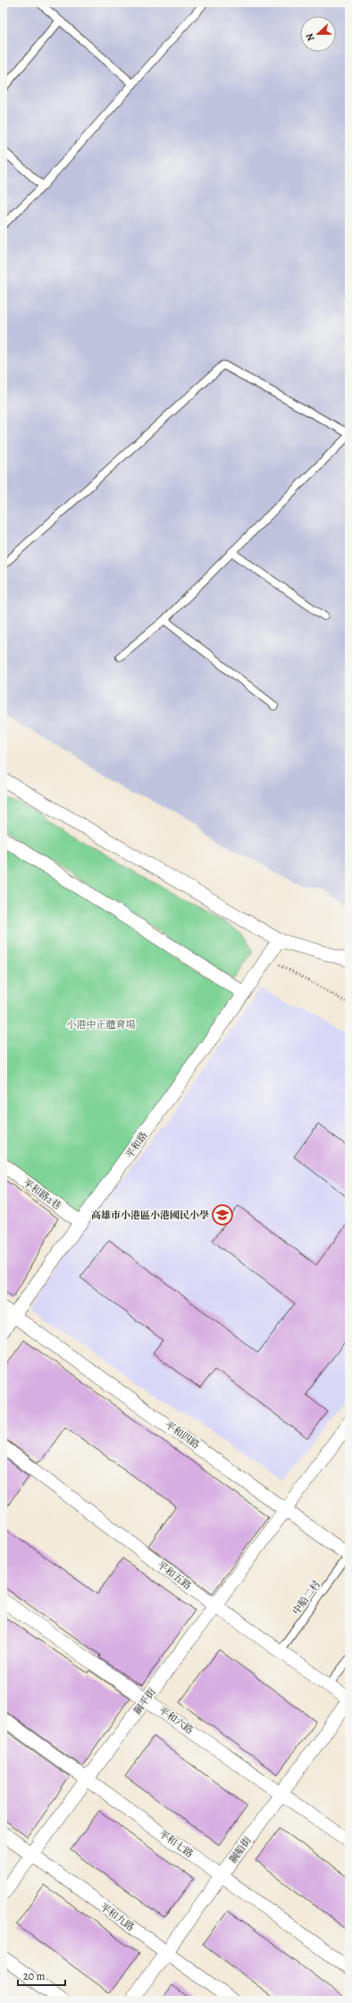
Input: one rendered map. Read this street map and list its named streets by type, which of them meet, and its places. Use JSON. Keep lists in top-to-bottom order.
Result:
{
  "streets": {
    "street": [
      "平和路",
      "平和路2巷",
      "平和四路",
      "平和五路",
      "鋼平街",
      "平和六路",
      "平和七路",
      "鋼船街",
      "平和九路"
    ],
    "lane": ["中船二村"]
  },
  "crossings": [
    ["平和路", "平和路2巷"],
    ["平和路", "平和四路"],
    ["平和四路", "中船二村"],
    ["平和四路", "鋼平街"],
    ["平和五路", "中船二村"],
    ["平和五路", "鋼平街"],
    ["平和五路", "鋼船街"],
    ["鋼平街", "平和六路"],
    ["鋼平街", "平和七路"],
    ["鋼平街", "平和九路"],
    ["平和六路", "鋼船街"],
    ["平和七路", "鋼船街"],
    ["鋼船街", "平和九路"]
  ],
  "parks": ["小港中正體育場"],
  "places": {
    "school or university": ["高雄市小港區小港國民小學"]
  },
  "scale_bar": "20 m",
  "north": "left"
}
